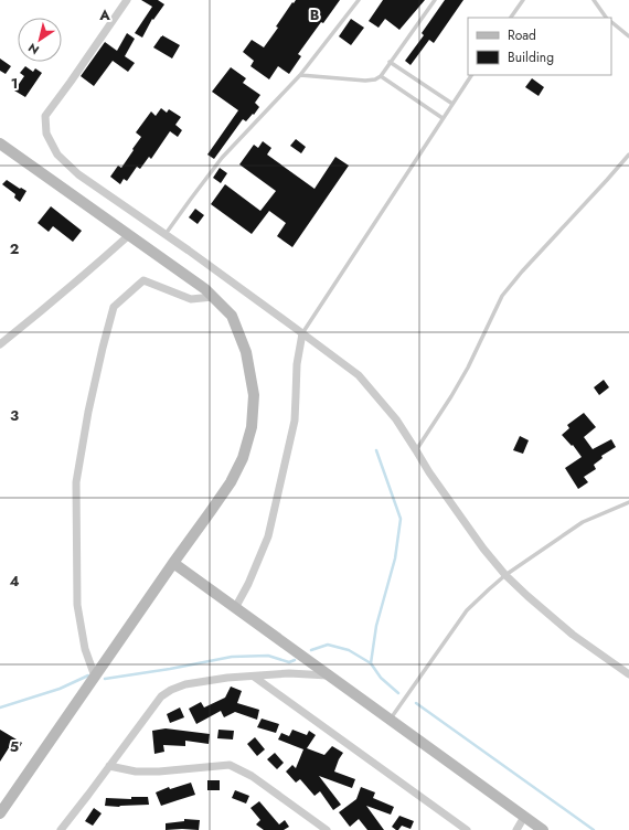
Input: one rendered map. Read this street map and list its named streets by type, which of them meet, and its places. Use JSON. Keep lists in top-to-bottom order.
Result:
{
  "legend": ["Road", "Building"],
  "north": "bottom left",
  "grid": {
    "columns": ["A", "B"],
    "rows": [
      "1",
      "2",
      "3",
      "4",
      "5"
    ]
  }
}
